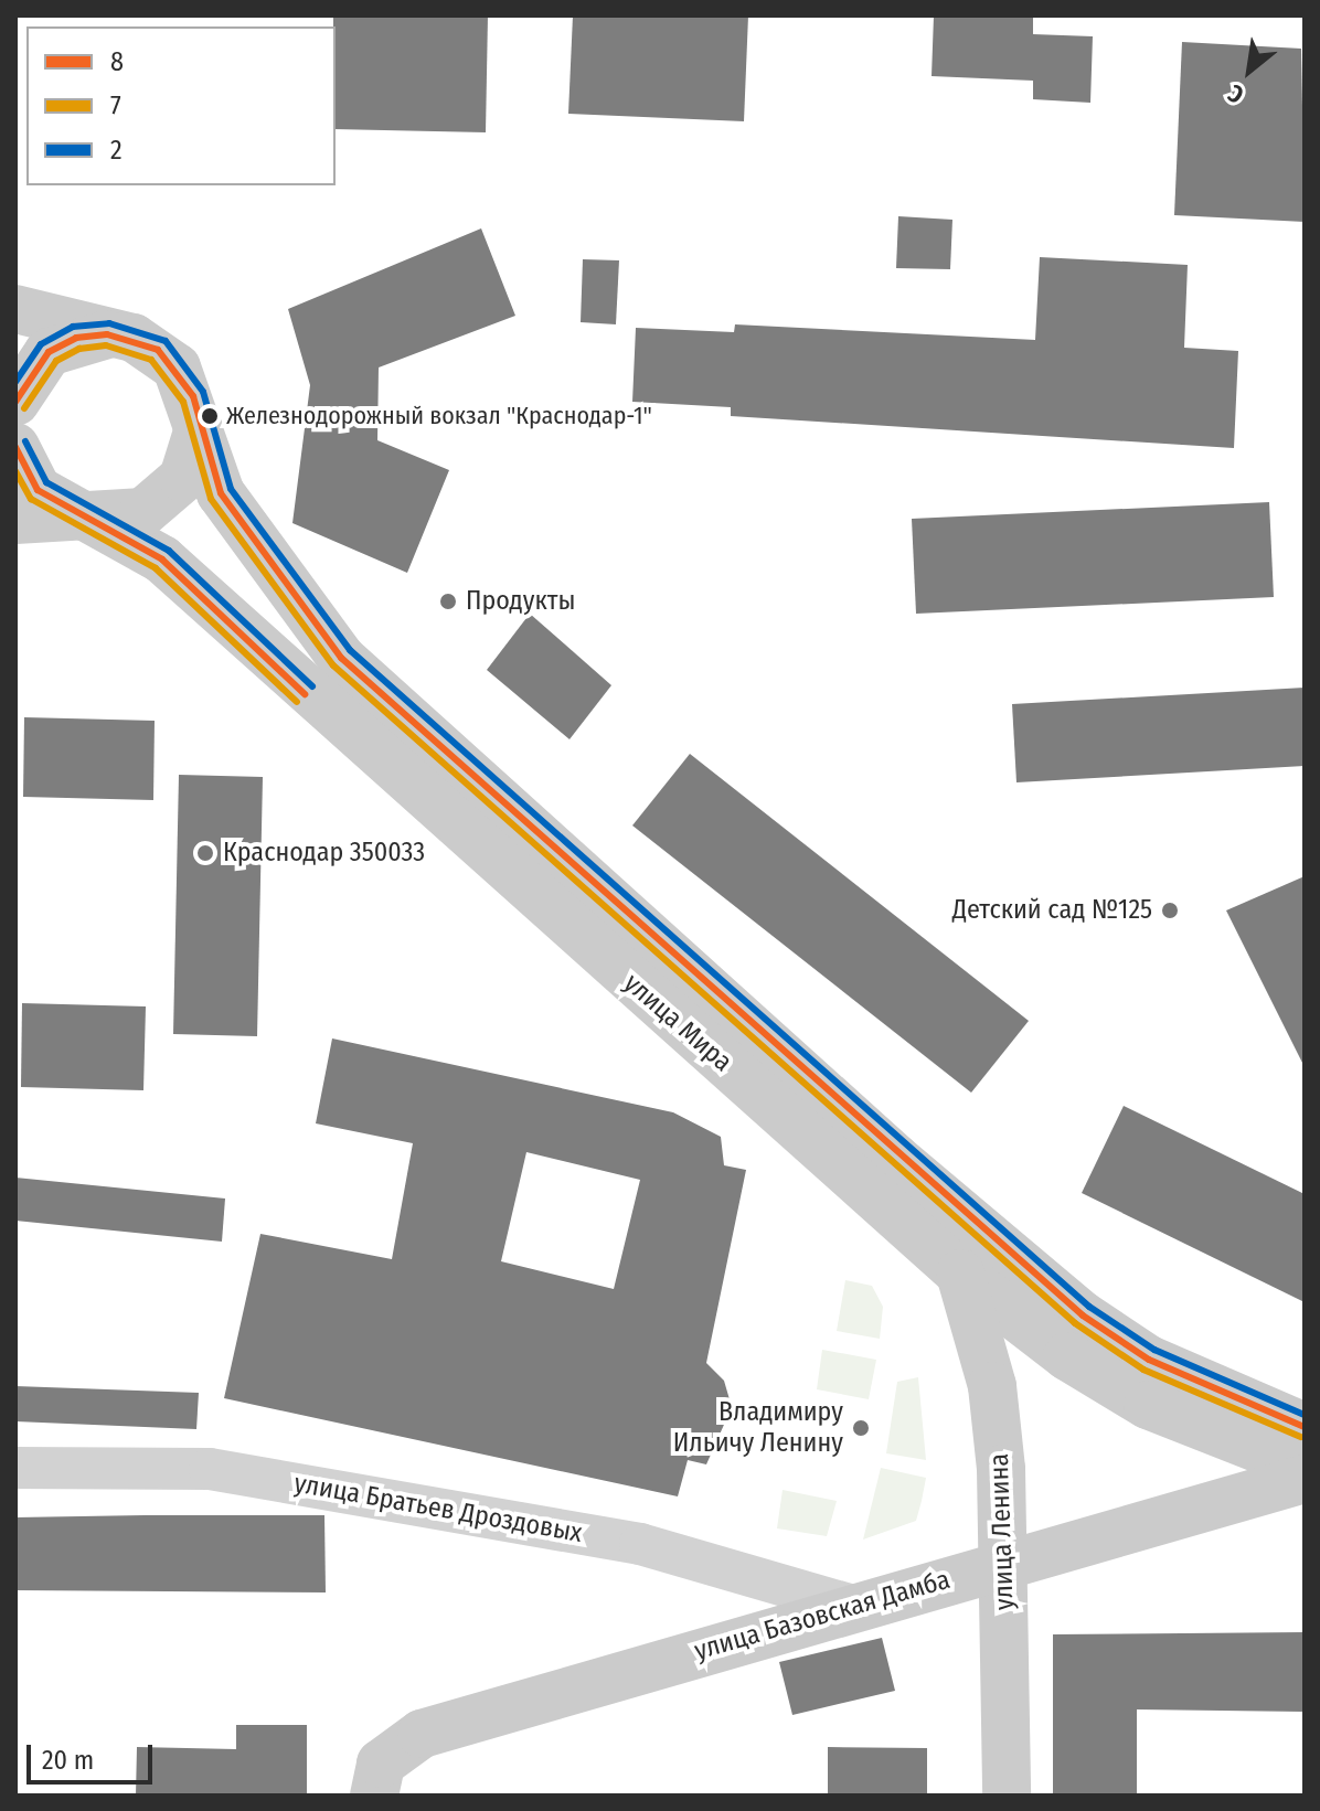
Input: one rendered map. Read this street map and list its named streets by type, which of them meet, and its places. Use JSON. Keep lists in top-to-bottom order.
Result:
{
  "streets": {
    "main road": ["улица Мира", "улица Ленина", "улица Базовская Дамба"],
    "street": ["улица Братьев Дроздовых"]
  },
  "crossings": [
    ["улица Мира", "улица Ленина"],
    ["улица Братьев Дроздовых", "улица Базовская Дамба"],
    ["улица Ленина", "улица Базовская Дамба"]
  ],
  "places": [
    "Железнодорожный вокзал \"Краснодар-1\"",
    "Продукты",
    "Краснодар 350033",
    "Детский сад №125",
    "Владимиру Ильичу Ленину"
  ],
  "lines": ["transit line 2", "transit line 8", "transit line 7"],
  "legend": ["8", "7", "2"],
  "scale_bar": "20 m",
  "north": "bottom left"
}
